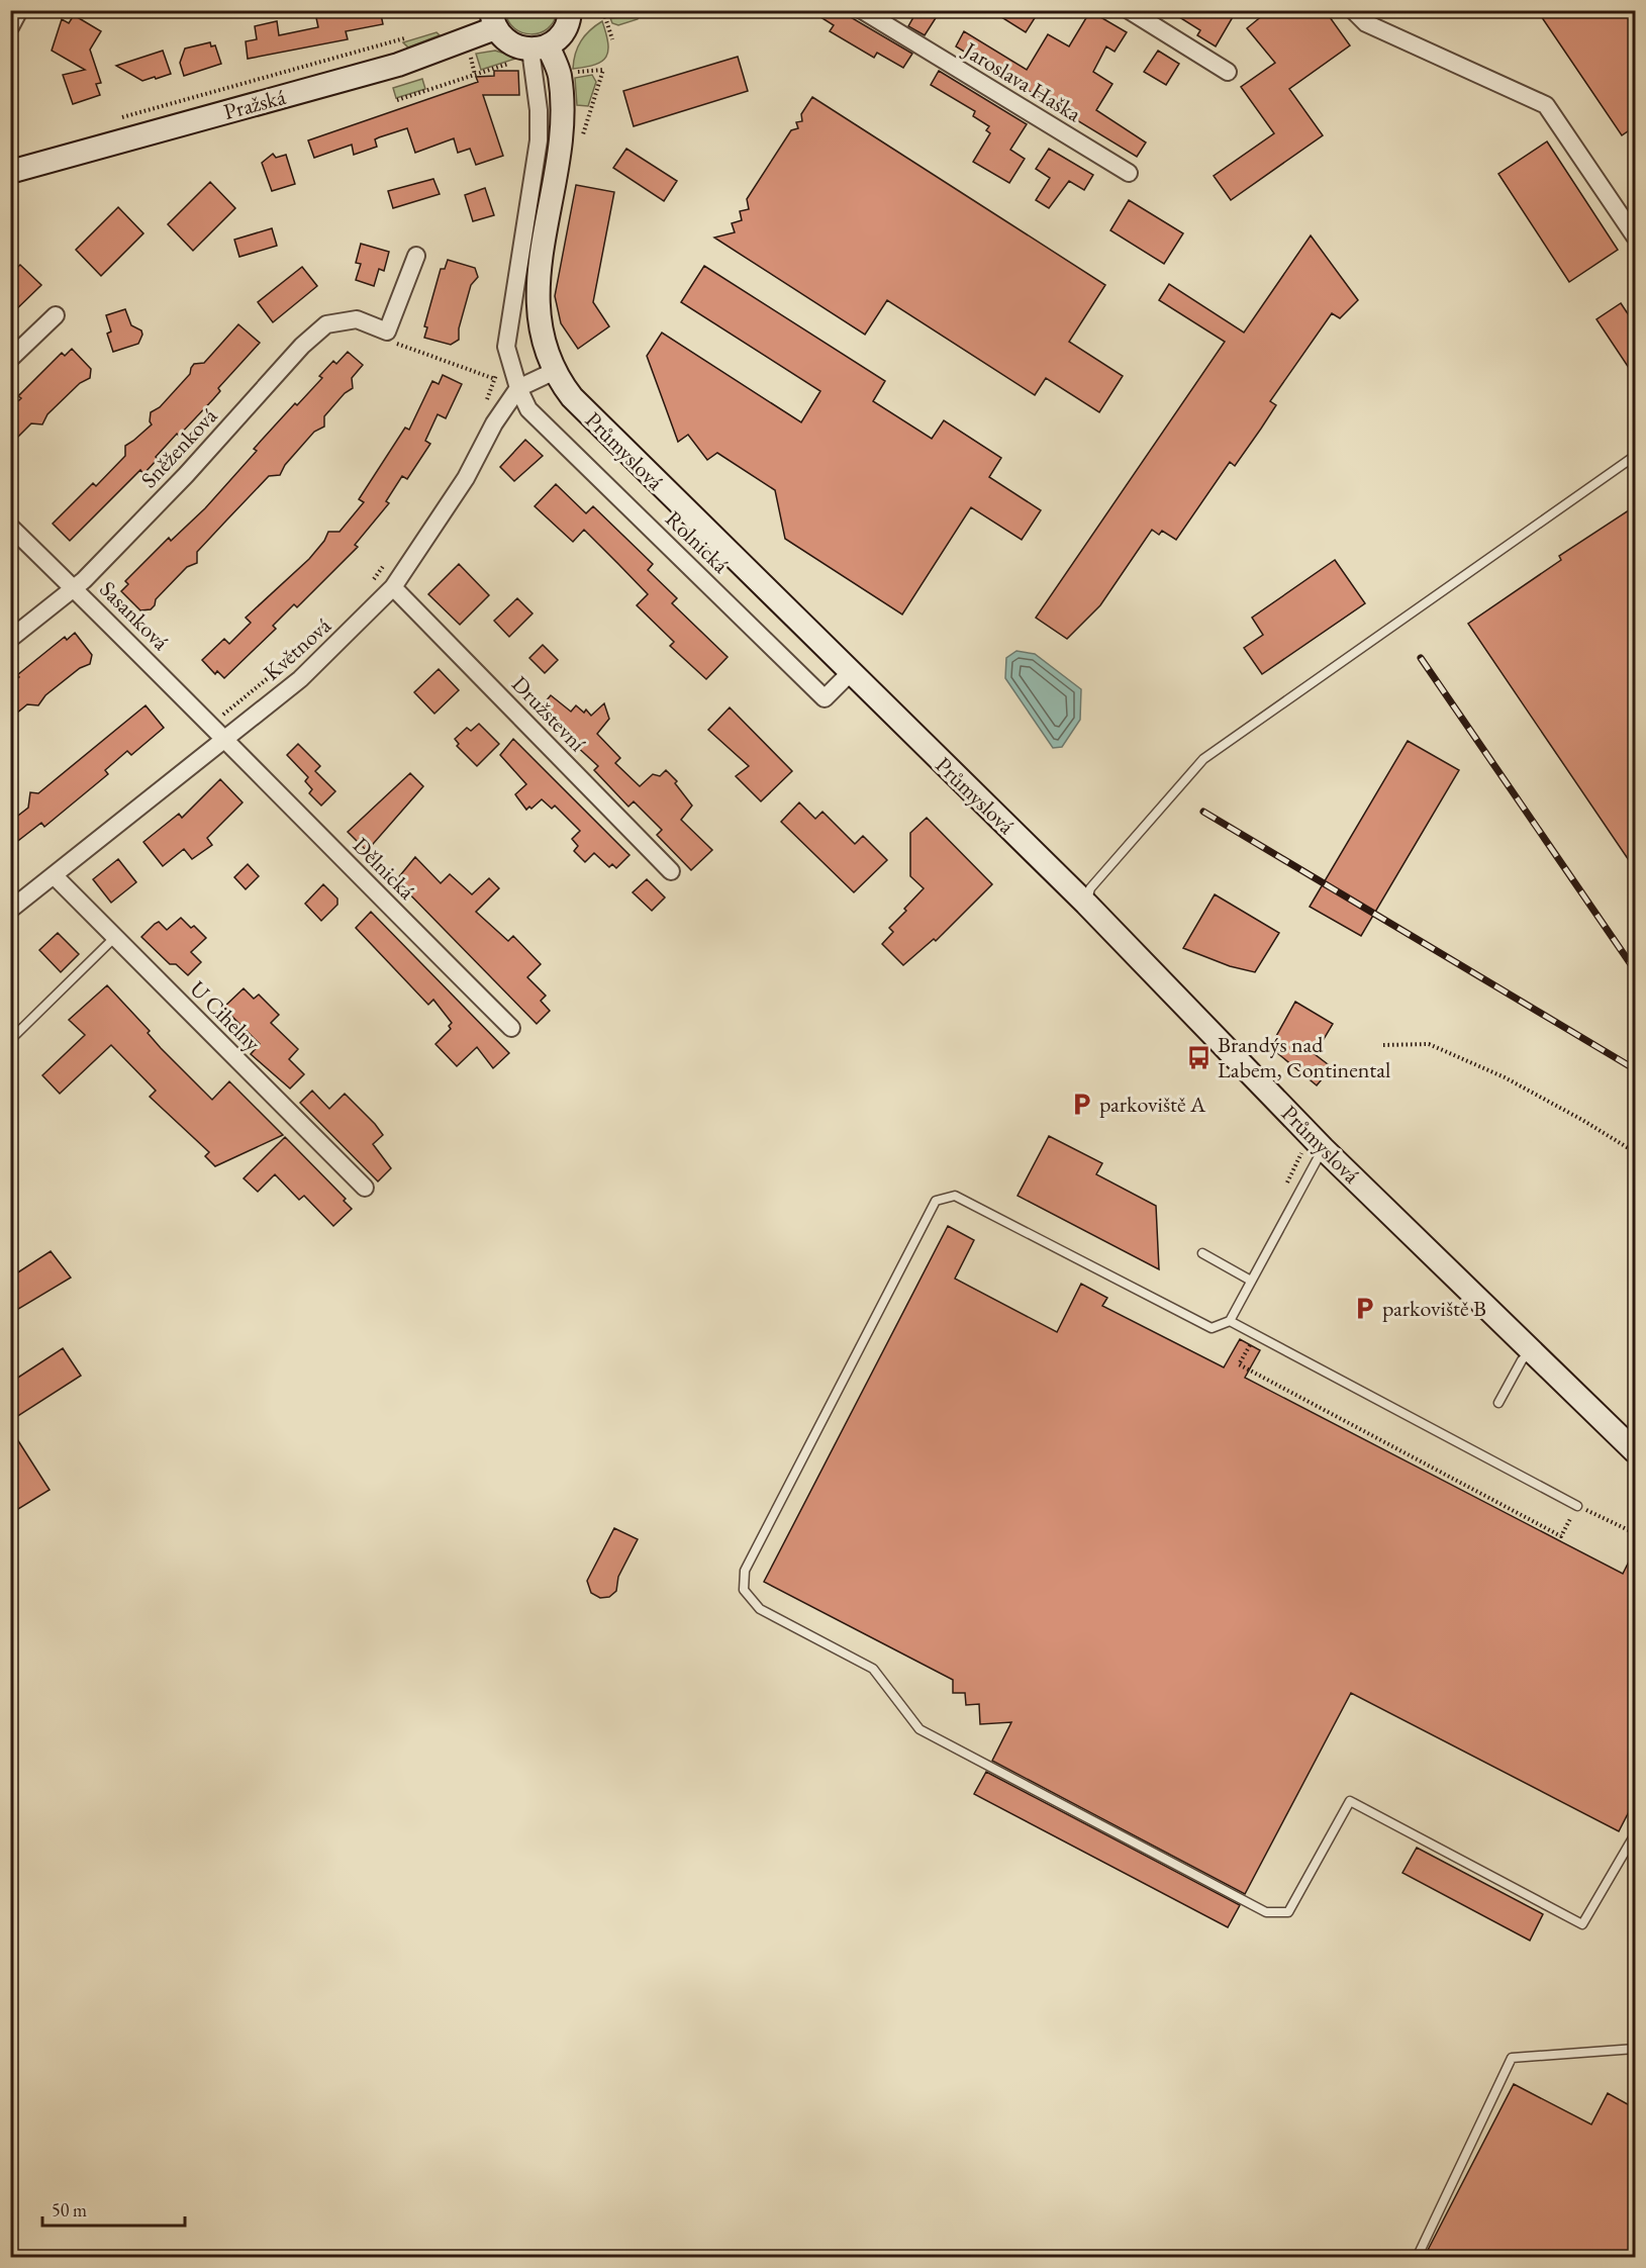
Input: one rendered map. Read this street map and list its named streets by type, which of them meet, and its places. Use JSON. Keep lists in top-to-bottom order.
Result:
{
  "streets": {
    "main road": ["Pražská", "Průmyslová"],
    "street": [
      "Jaroslava Haška",
      "Sněženková",
      "Rolnická",
      "Sasanková",
      "Květnová",
      "Družstevní",
      "Dělnická",
      "U Cihelny"
    ]
  },
  "crossings": [
    ["Pražská", "Průmyslová"],
    ["Sněženková", "Sasanková"],
    ["Průmyslová", "Rolnická"],
    ["Rolnická", "Květnová"],
    ["Sasanková", "Květnová"],
    ["Sasanková", "Dělnická"],
    ["Květnová", "Družstevní"],
    ["Květnová", "Dělnická"],
    ["Květnová", "U Cihelny"]
  ],
  "places": {
    "bus stop": ["Brandýs nad Labem, Continental"],
    "parking": ["parkoviště A", "parkoviště B"]
  },
  "scale_bar": "50 m"
}
